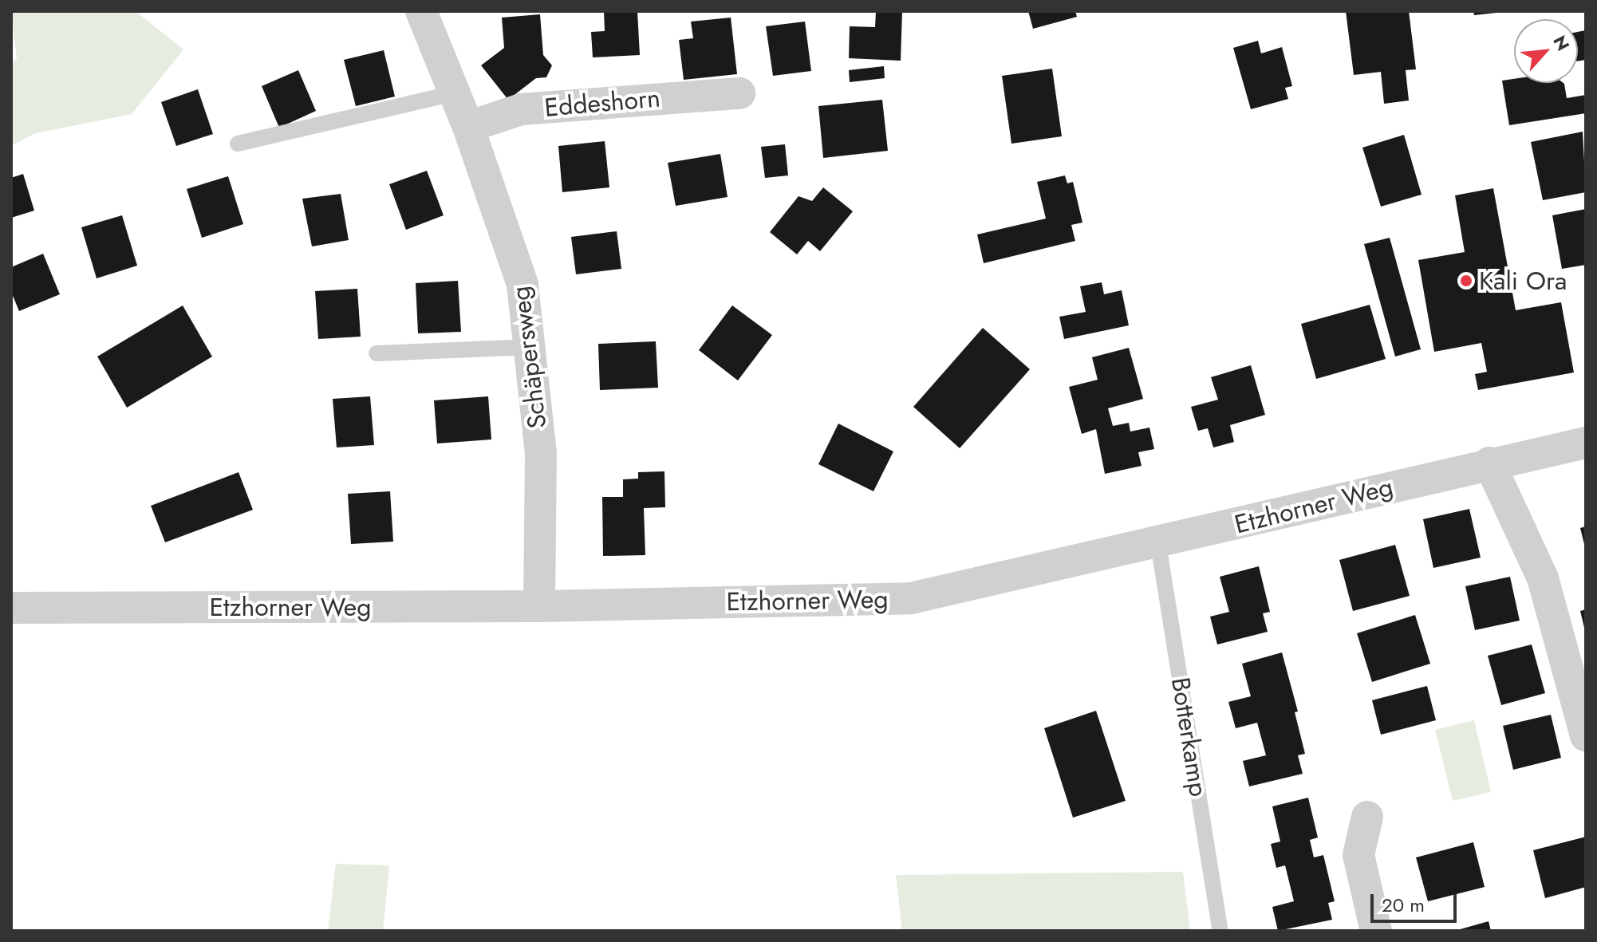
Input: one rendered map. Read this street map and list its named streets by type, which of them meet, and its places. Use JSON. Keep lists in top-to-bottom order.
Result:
{
  "streets": {
    "street": ["Eddeshorn", "Schäpersweg", "Etzhorner Weg"],
    "lane": ["Botterkamp"]
  },
  "crossings": [
    ["Eddeshorn", "Schäpersweg"],
    ["Schäpersweg", "Etzhorner Weg"],
    ["Etzhorner Weg", "Botterkamp"]
  ],
  "places": ["Kali Ora"],
  "scale_bar": "20 m",
  "north": "top right"
}
